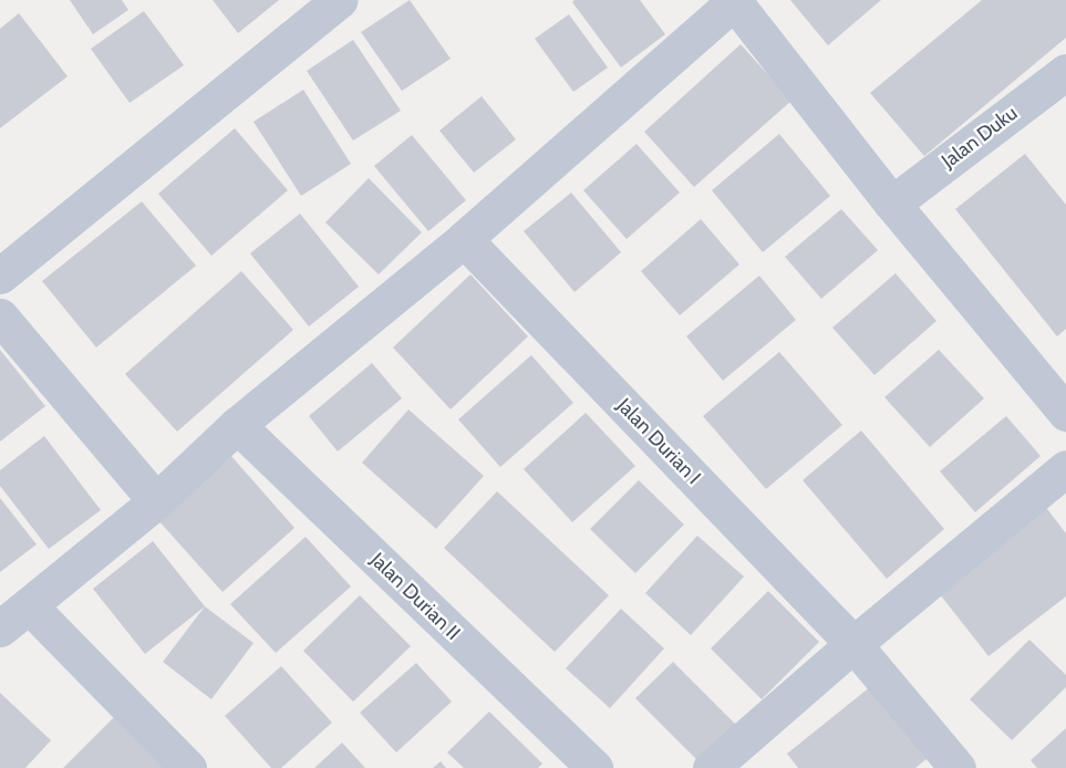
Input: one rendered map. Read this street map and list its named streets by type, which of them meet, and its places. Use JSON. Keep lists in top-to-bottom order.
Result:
{
  "streets": {
    "street": ["Jalan Duku", "Jalan Durian I", "Jalan Durian II"]
  }
}
